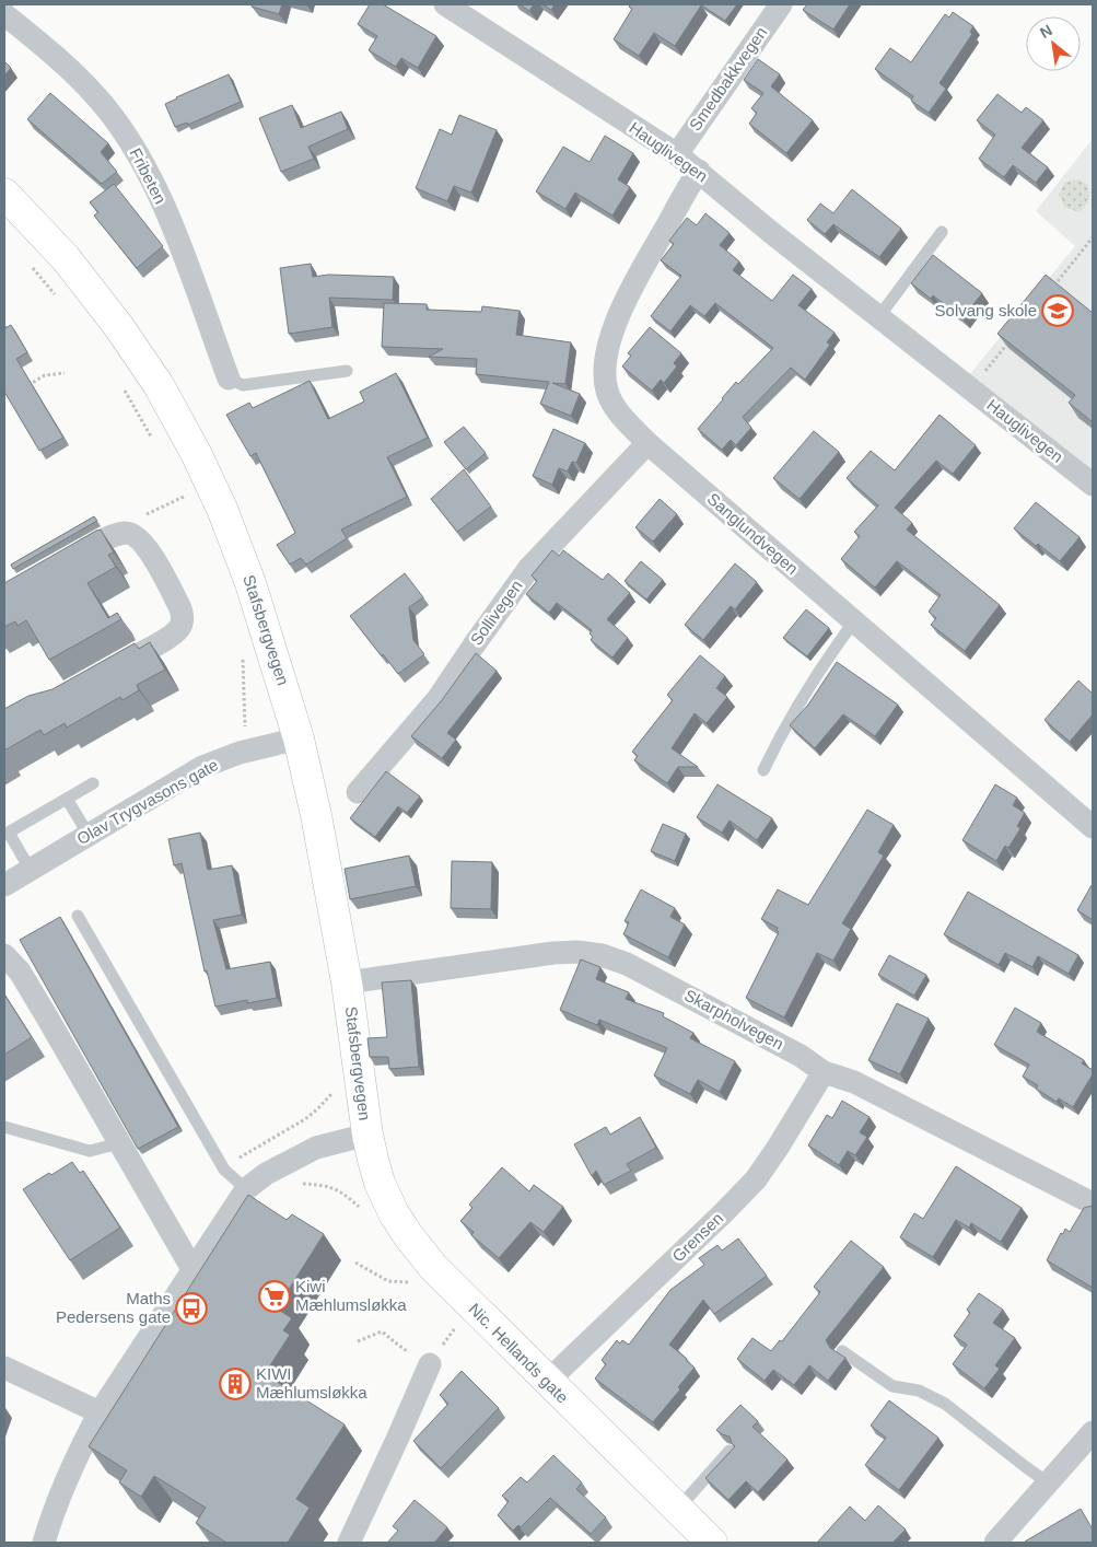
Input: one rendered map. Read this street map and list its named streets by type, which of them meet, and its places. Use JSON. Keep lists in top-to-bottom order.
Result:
{
  "streets": {
    "main road": ["Stafsbergvegen", "Nic. Hellands gate"],
    "street": [
      "Smedbakkvegen",
      "Hauglivegen",
      "Fribeten",
      "Sanglundvegen",
      "Sollivegen",
      "Olav Trygvasons gate",
      "Skarpholvegen",
      "Grensen"
    ]
  },
  "crossings": [
    ["Smedbakkvegen", "Hauglivegen"],
    ["Hauglivegen", "Sanglundvegen"],
    ["Sanglundvegen", "Sollivegen"],
    ["Stafsbergvegen", "Olav Trygvasons gate"],
    ["Stafsbergvegen", "Skarpholvegen"],
    ["Stafsbergvegen", "Nic. Hellands gate"],
    ["Skarpholvegen", "Grensen"],
    ["Grensen", "Nic. Hellands gate"]
  ],
  "places": {
    "school or university": ["Solvang skole"],
    "supermarket": ["Kiwi Mæhlumsløkka"],
    "bus stop": ["Maths Pedersens gate"],
    "building": ["KIWI Mæhlumsløkka"]
  },
  "north": "top left"
}
